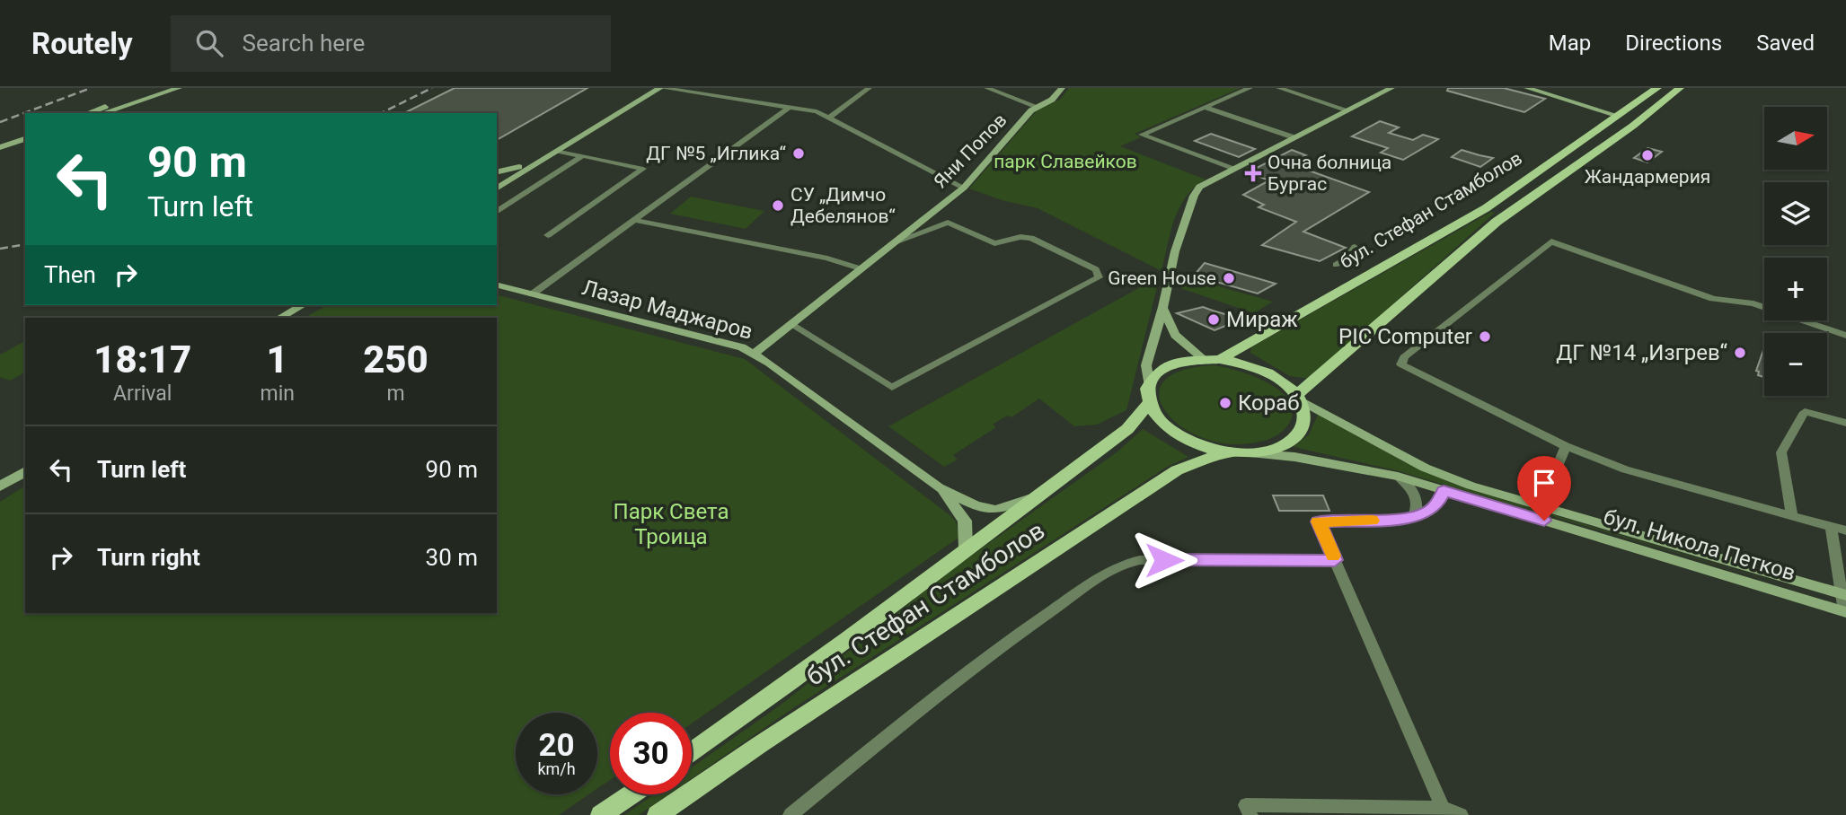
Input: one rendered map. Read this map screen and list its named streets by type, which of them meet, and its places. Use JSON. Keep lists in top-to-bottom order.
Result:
{
  "streets": {
    "main road": [
      "Яни Попов",
      "бул. Стефан Стамболов",
      "Лазар Маджаров",
      "бул. Никола Петков"
    ]
  },
  "crossings": [
    ["Яни Попов", "Лазар Маджаров"],
    ["бул. Стефан Стамболов", "Лазар Маджаров"],
    ["бул. Стефан Стамболов", "бул. Никола Петков"]
  ],
  "parks": ["парк Славейков", "Парк Света Троица"],
  "places": {
    "other": [
      "ДГ №5 „Иглика“",
      "Жандармерия",
      "СУ „Димчо Дебелянов“",
      "Green House",
      "Мираж",
      "PIC Computer",
      "ДГ №14 „Изгрев“",
      "Кораб"
    ],
    "health": ["Oчна болница Бургас"]
  },
  "north": "right",
  "page": {
    "header": "Routely",
    "search": "Search here",
    "nav": ["Map", "Directions", "Saved"],
    "map_buttons": ["+", "−"],
    "turn": ["90 m", "Turn left"],
    "then": "Then",
    "eta": [
      "18:17",
      "Arrival",
      "1",
      "min",
      "250",
      "m"
    ],
    "list": [
      {
        "name": "Turn left",
        "value": "90 m"
      },
      {
        "name": "Turn right",
        "value": "30 m"
      }
    ],
    "speed": "20 km/h",
    "limit": "30"
  }
}
